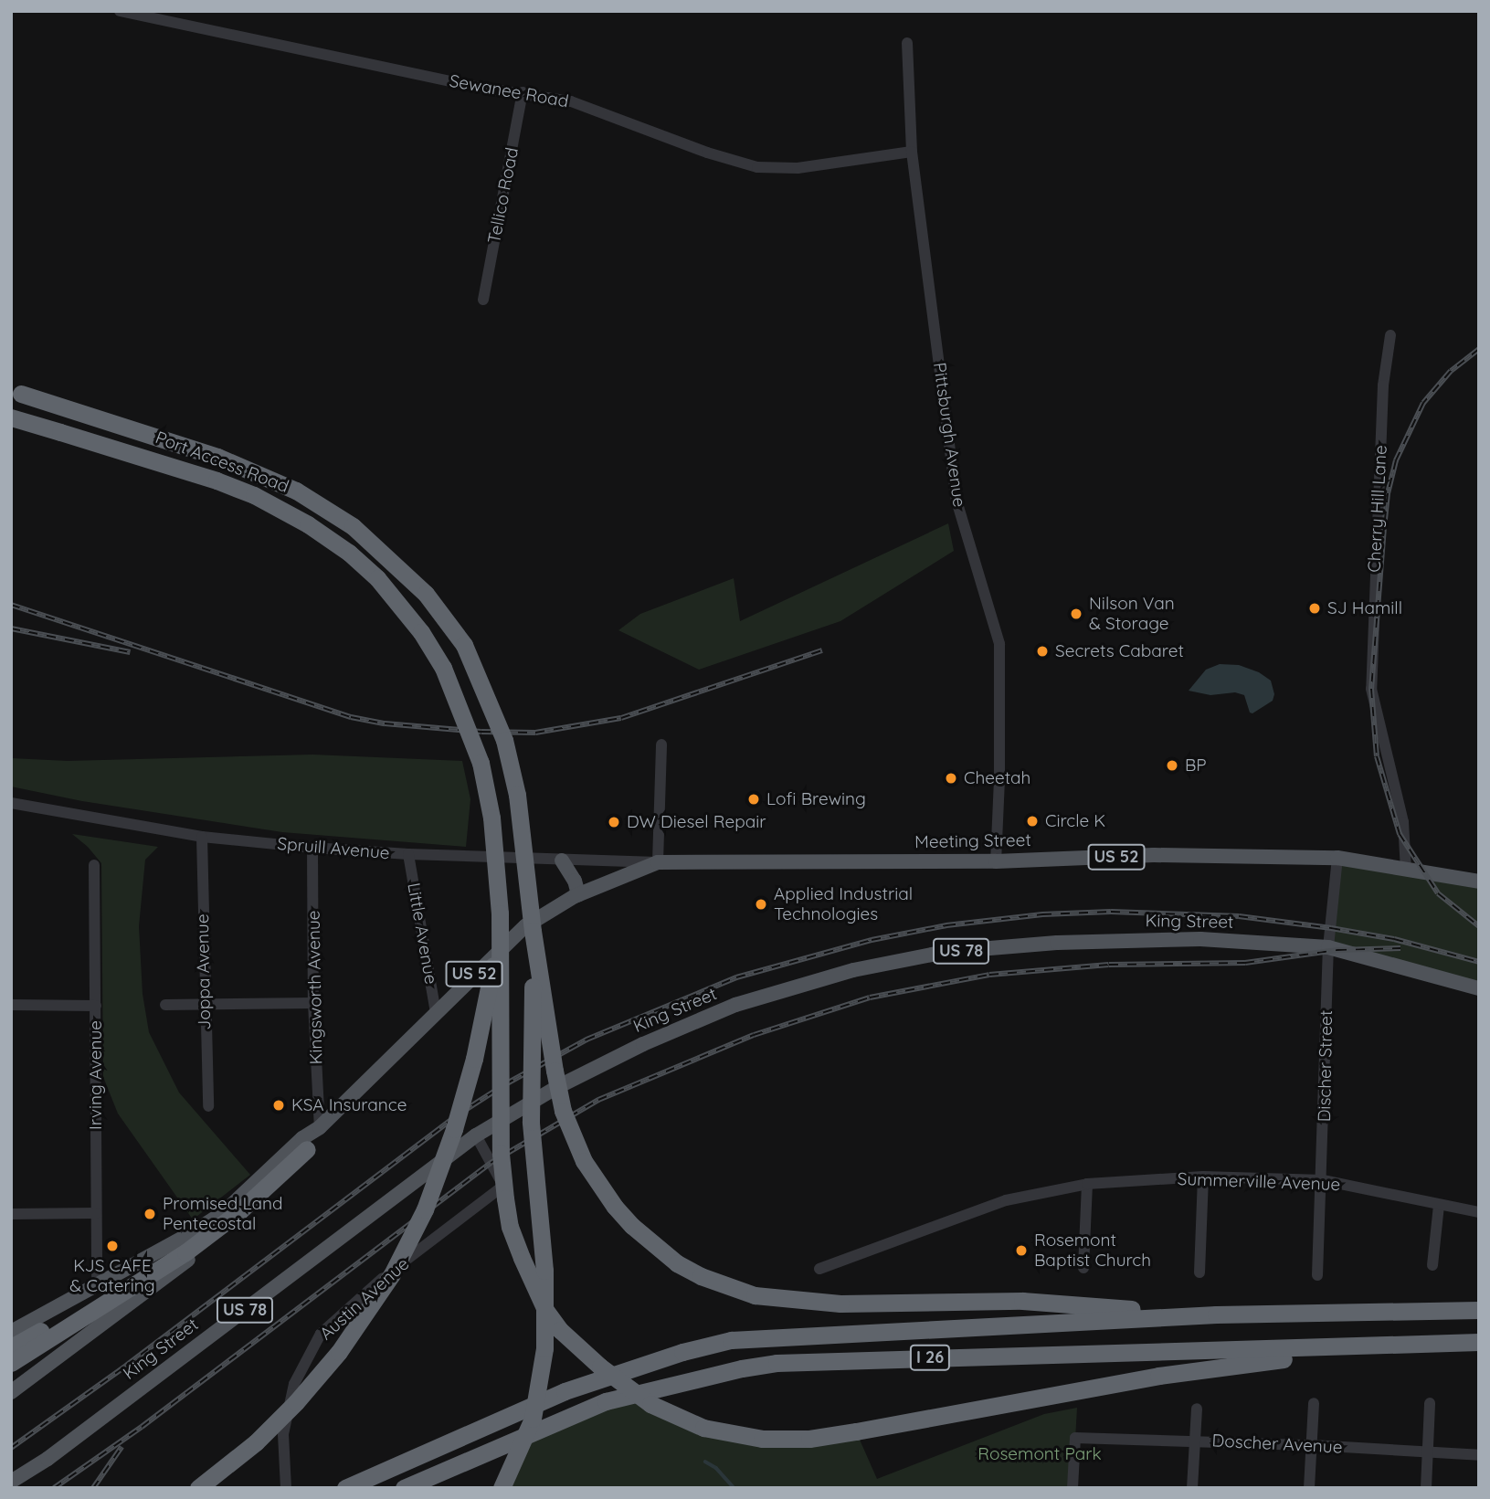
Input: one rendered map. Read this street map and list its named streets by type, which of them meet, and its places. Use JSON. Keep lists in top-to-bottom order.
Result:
{
  "streets": {
    "highway": ["Port Access Road", "I 26"],
    "main road": [
      "Meeting Street",
      "US 52",
      "King Street",
      "US 78"
    ],
    "street": [
      "Sewanee Road",
      "Tellico Road",
      "Pittsburgh Avenue",
      "Cherry Hill Lane",
      "Spruill Avenue",
      "Little Avenue",
      "Joppa Avenue",
      "Kingsworth Avenue",
      "Discher Street",
      "Irving Avenue",
      "Summerville Avenue",
      "Austin Avenue",
      "Doscher Avenue"
    ]
  },
  "crossings": [
    ["Sewanee Road", "Tellico Road"],
    ["Sewanee Road", "Pittsburgh Avenue"],
    ["Pittsburgh Avenue", "Meeting Street"],
    ["Cherry Hill Lane", "Meeting Street"],
    ["Meeting Street", "Spruill Avenue"],
    ["Meeting Street", "US 52"],
    ["Meeting Street", "Discher Street"],
    ["Spruill Avenue", "US 52"],
    ["Spruill Avenue", "Little Avenue"],
    ["Spruill Avenue", "Joppa Avenue"],
    ["Spruill Avenue", "Kingsworth Avenue"],
    ["US 52", "Little Avenue"],
    ["US 52", "Kingsworth Avenue"],
    ["US 52", "Irving Avenue"],
    ["King Street", "Discher Street"],
    ["King Street", "Austin Avenue"],
    ["Discher Street", "Summerville Avenue"]
  ],
  "parks": ["Rosemont Park"],
  "places": [
    "SJ Hamill",
    "Nilson Van & Storage",
    "Secrets Cabaret",
    "BP",
    "Cheetah",
    "Lofi Brewing",
    "Circle K",
    "DW Diesel Repair",
    "Applied Industrial Technologies",
    "KSA Insurance",
    "Promised Land Pentecostal",
    "KJS CAFE & Catering",
    "Rosemont Baptist Church"
  ]
}
